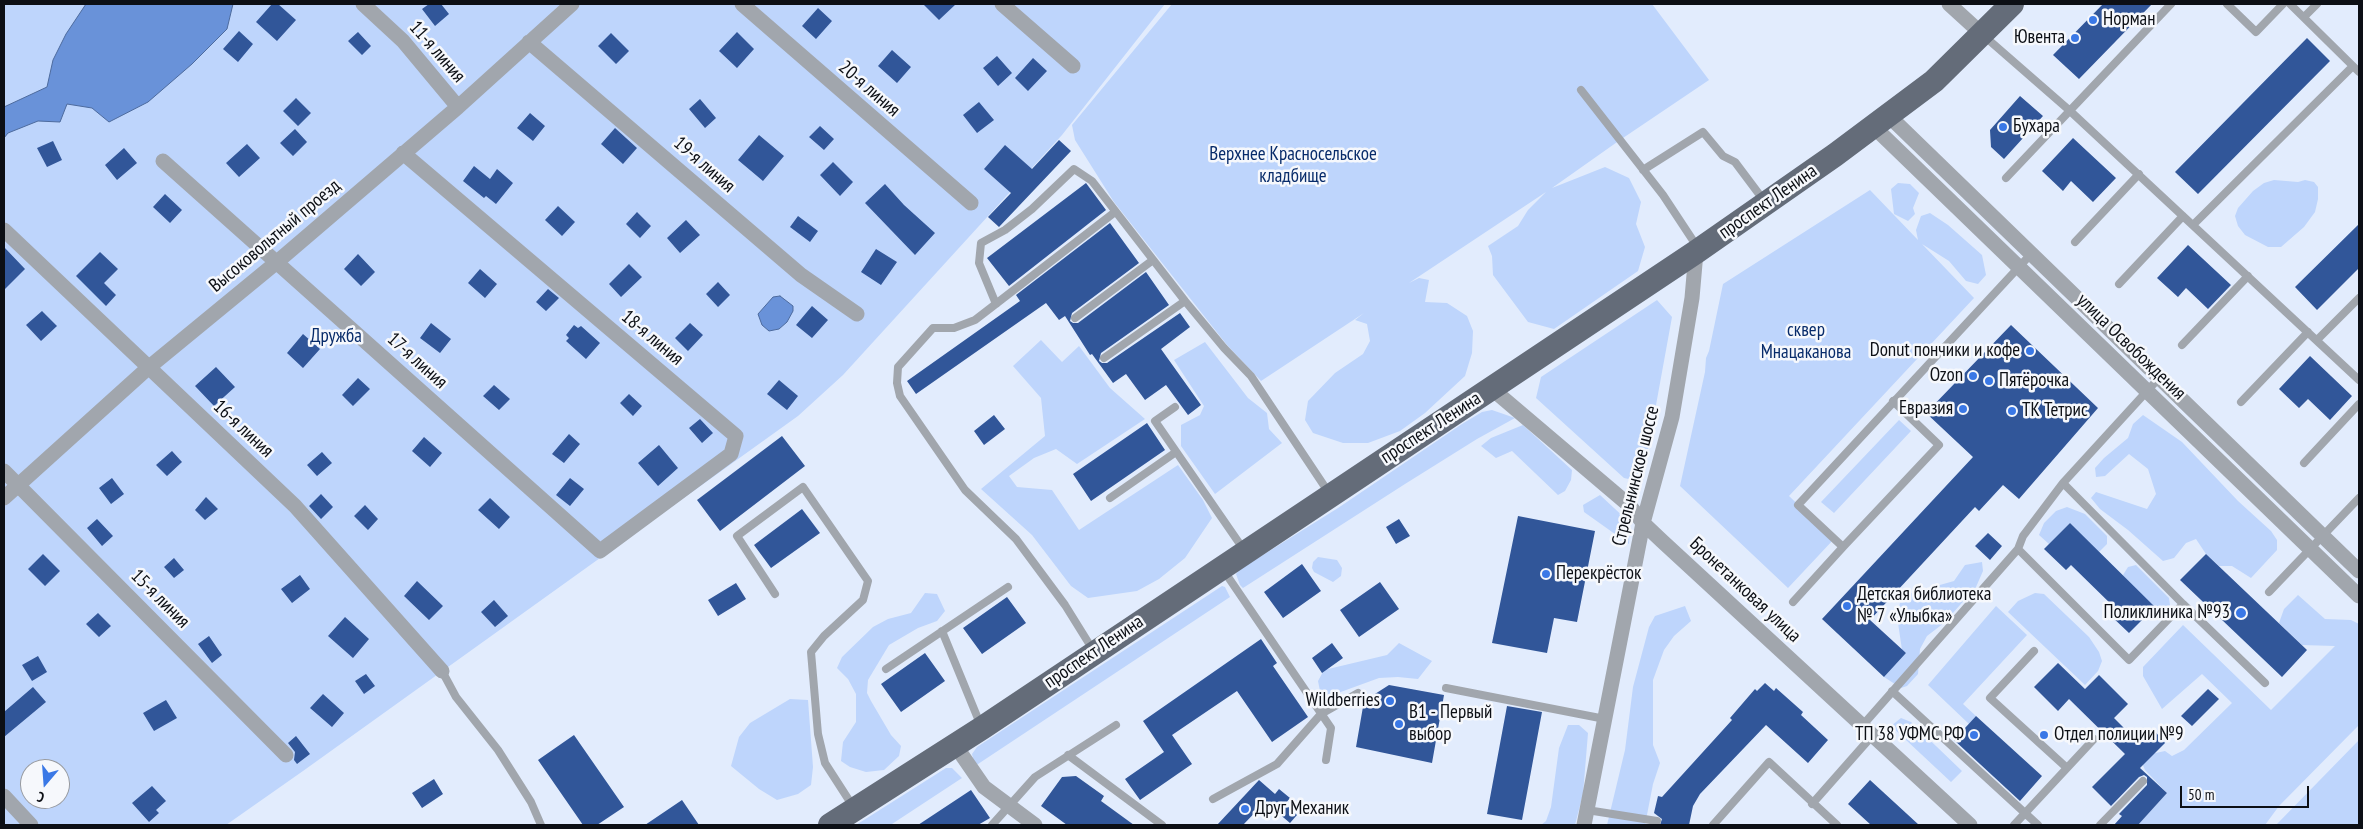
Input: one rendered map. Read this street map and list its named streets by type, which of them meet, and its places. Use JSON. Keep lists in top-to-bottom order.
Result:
{
  "streets": {
    "main road": ["проспект Ленина"],
    "street": [
      "11-я линия",
      "20-я линия",
      "19-я линия",
      "Высоковольтный проезд",
      "18-я линия",
      "улица Освобождения",
      "17-я линия",
      "16-я линия",
      "Стрельнинское шоссе",
      "Бронетанковая улица",
      "15-я линия"
    ]
  },
  "crossings": [
    ["11-я линия", "Высоковольтный проезд"],
    ["19-я линия", "Высоковольтный проезд"],
    ["проспект Ленина", "улица Освобождения"],
    ["проспект Ленина", "Стрельнинское шоссе"],
    ["проспект Ленина", "Бронетанковая улица"],
    ["Высоковольтный проезд", "18-я линия"],
    ["Высоковольтный проезд", "17-я линия"],
    ["Высоковольтный проезд", "16-я линия"],
    ["Высоковольтный проезд", "15-я линия"],
    ["18-я линия", "17-я линия"],
    ["Стрельнинское шоссе", "Бронетанковая улица"]
  ],
  "parks": ["Верхнее Красносельское кладбище", "сквер Мнацаканова", "Дружба"],
  "places": [
    "Норман",
    "Ювента",
    "Бухара",
    "Donut пончики и кофе",
    "Ozon",
    "Пятёрочка",
    "Евразия",
    "ТК Тетрис",
    "Перекрёсток",
    "Детская библиотека № 7 «Улыбка»",
    "Поликлиника №93",
    "Wildberries",
    "В1 - Первый выбор",
    "ТП 38 УФМС РФ",
    "Отдел полиции №9",
    "Друг Механик"
  ],
  "scale_bar": "50 m",
  "north": "bottom"
}
